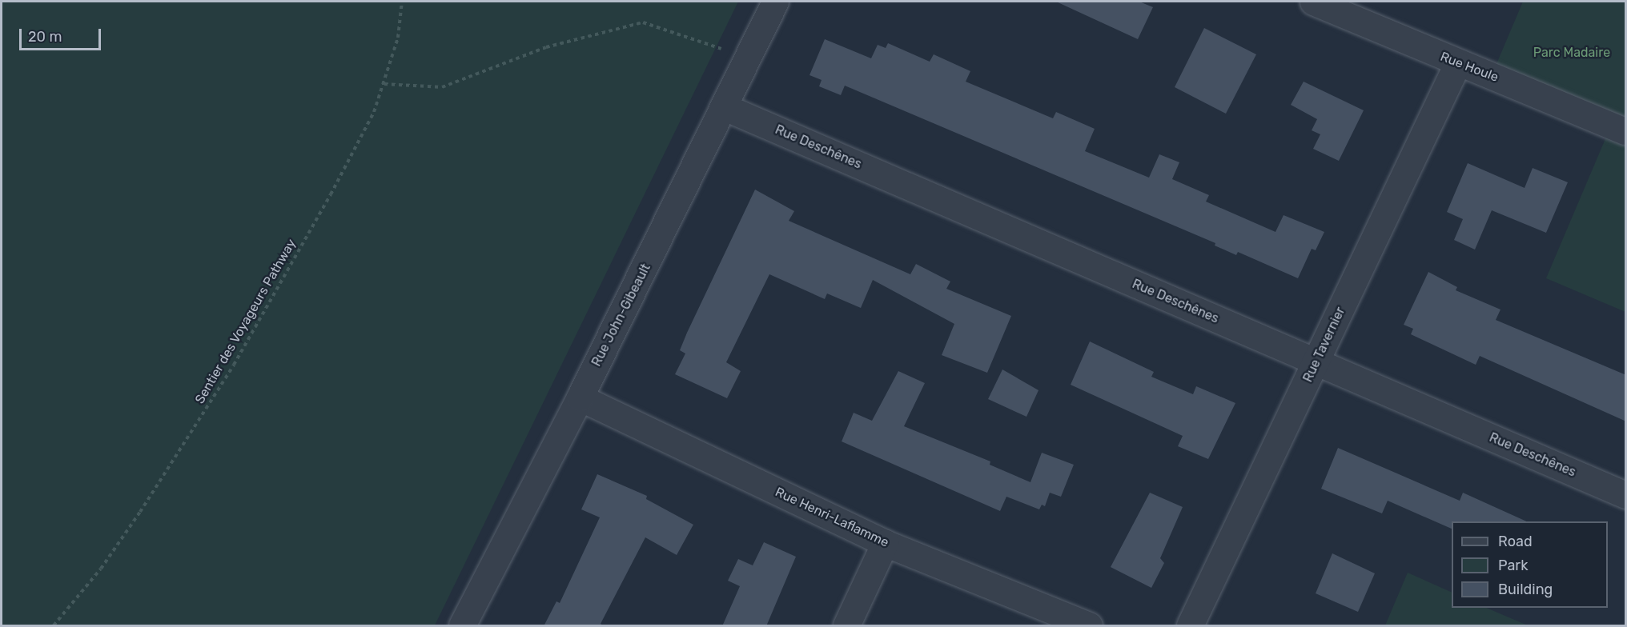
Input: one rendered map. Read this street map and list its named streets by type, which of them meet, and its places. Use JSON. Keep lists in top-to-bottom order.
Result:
{
  "streets": {
    "street": [
      "Rue Houle",
      "Rue Deschênes",
      "Rue John-Gibeault",
      "Rue Tavernier",
      "Rue Henri-Laflamme"
    ],
    "path": ["Sentier des Voyageurs Pathway"]
  },
  "crossings": [
    ["Rue Houle", "Rue Tavernier"],
    ["Rue Deschênes", "Rue John-Gibeault"],
    ["Rue Deschênes", "Rue Tavernier"],
    ["Rue John-Gibeault", "Rue Henri-Laflamme"]
  ],
  "parks": ["Parc Madaire"],
  "legend": ["Road", "Park", "Building"],
  "scale_bar": "20 m"
}
